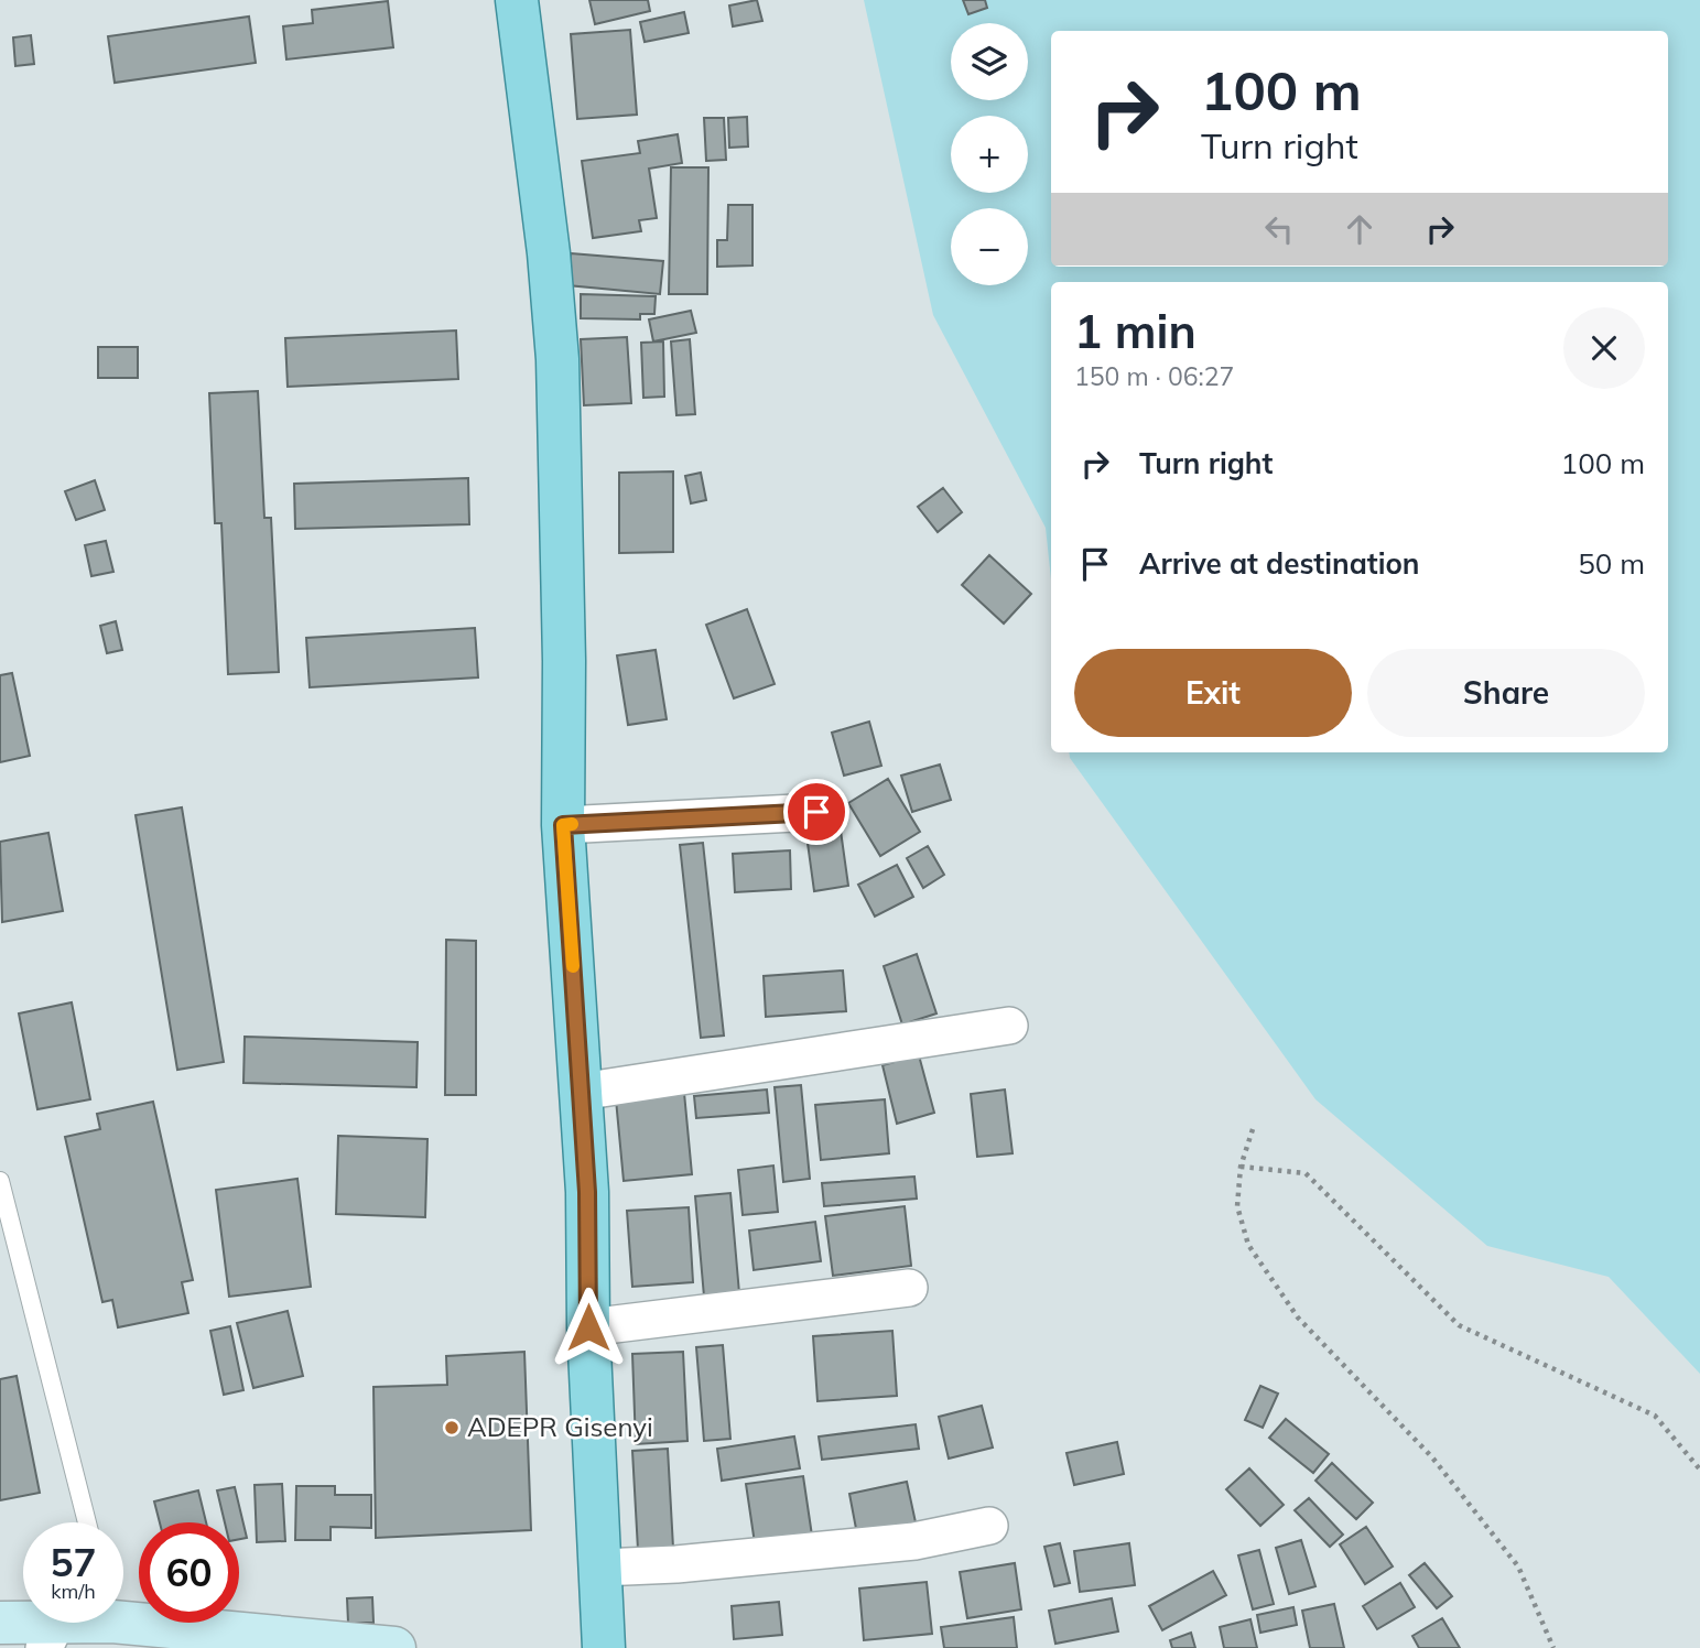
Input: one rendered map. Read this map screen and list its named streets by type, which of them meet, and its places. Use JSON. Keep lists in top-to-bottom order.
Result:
{
  "places": ["ADEPR Gisenyi"],
  "page": {
    "map_buttons": ["+", "−"],
    "turn": ["100 m", "Turn right"],
    "heading": ["1 min", "150 m · 06:27"],
    "list": [
      {
        "name": "Turn right",
        "value": "100 m"
      },
      {
        "name": "Arrive at destination",
        "value": "50 m"
      }
    ],
    "buttons": ["Exit", "Share"],
    "speed": "57 km/h",
    "limit": "60"
  }
}
